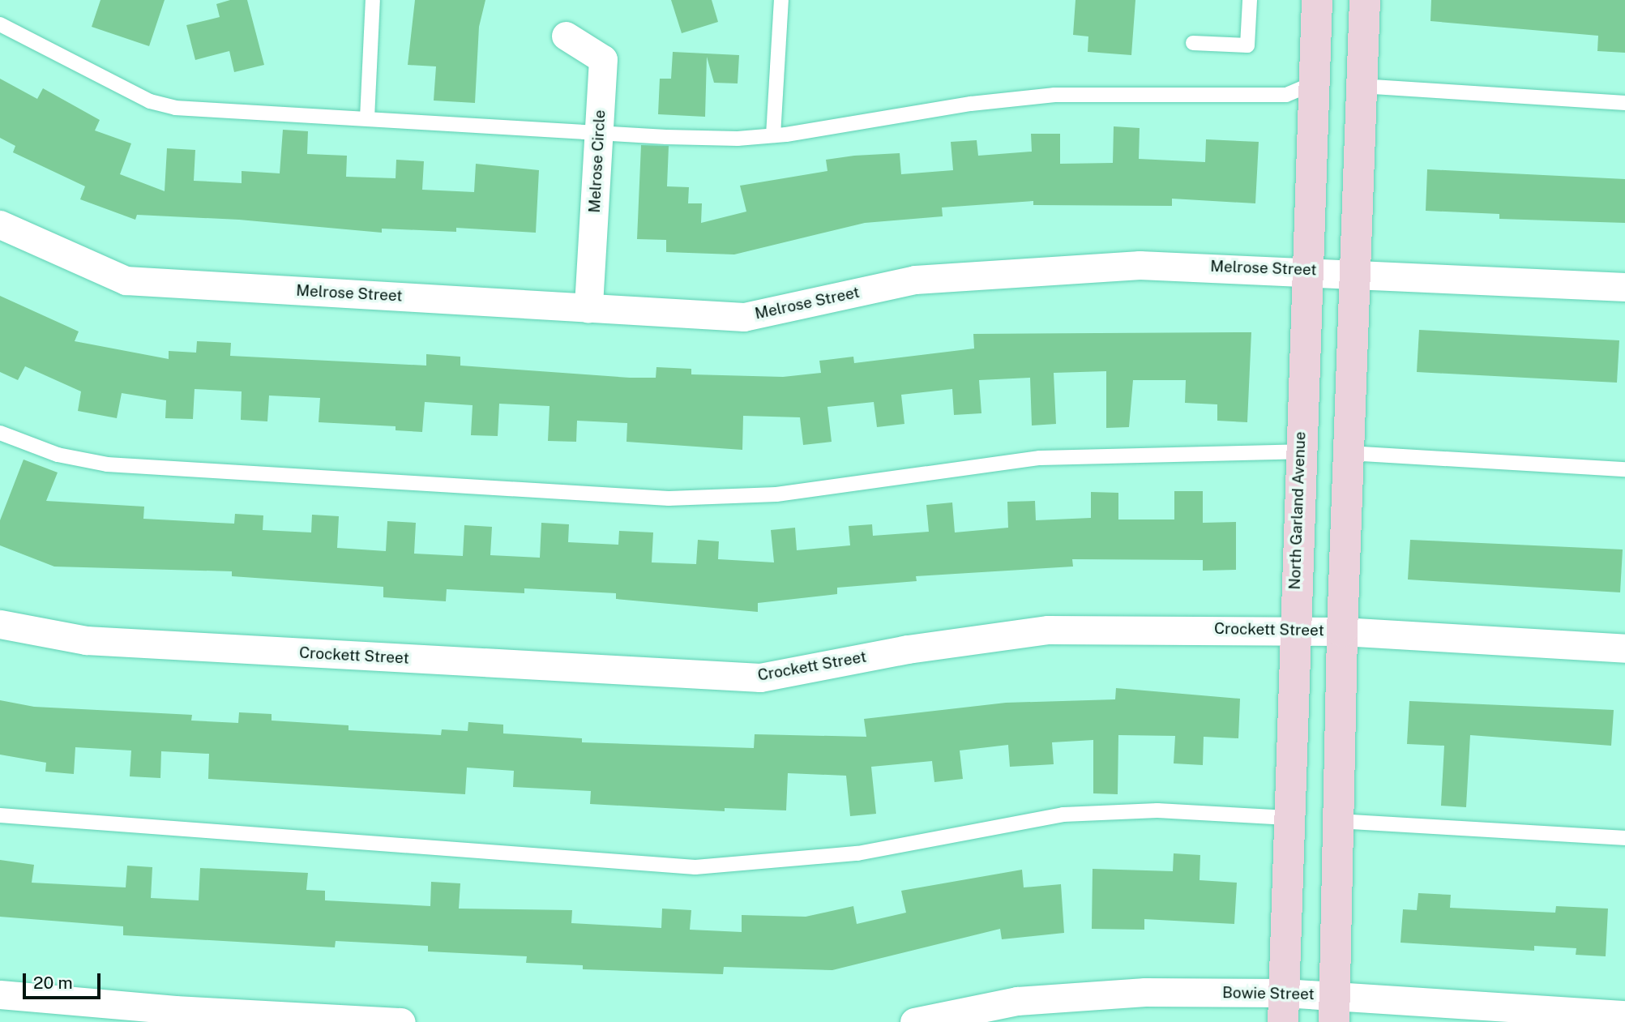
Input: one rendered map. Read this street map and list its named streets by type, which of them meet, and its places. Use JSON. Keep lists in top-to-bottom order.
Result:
{
  "streets": {
    "main road": ["North Garland Avenue"],
    "street": [
      "Melrose Circle",
      "Melrose Street",
      "Crockett Street",
      "Bowie Street"
    ]
  },
  "crossings": [
    ["Melrose Circle", "Melrose Street"],
    ["Melrose Street", "North Garland Avenue"],
    ["North Garland Avenue", "Crockett Street"],
    ["North Garland Avenue", "Bowie Street"]
  ],
  "scale_bar": "20 m"
}
